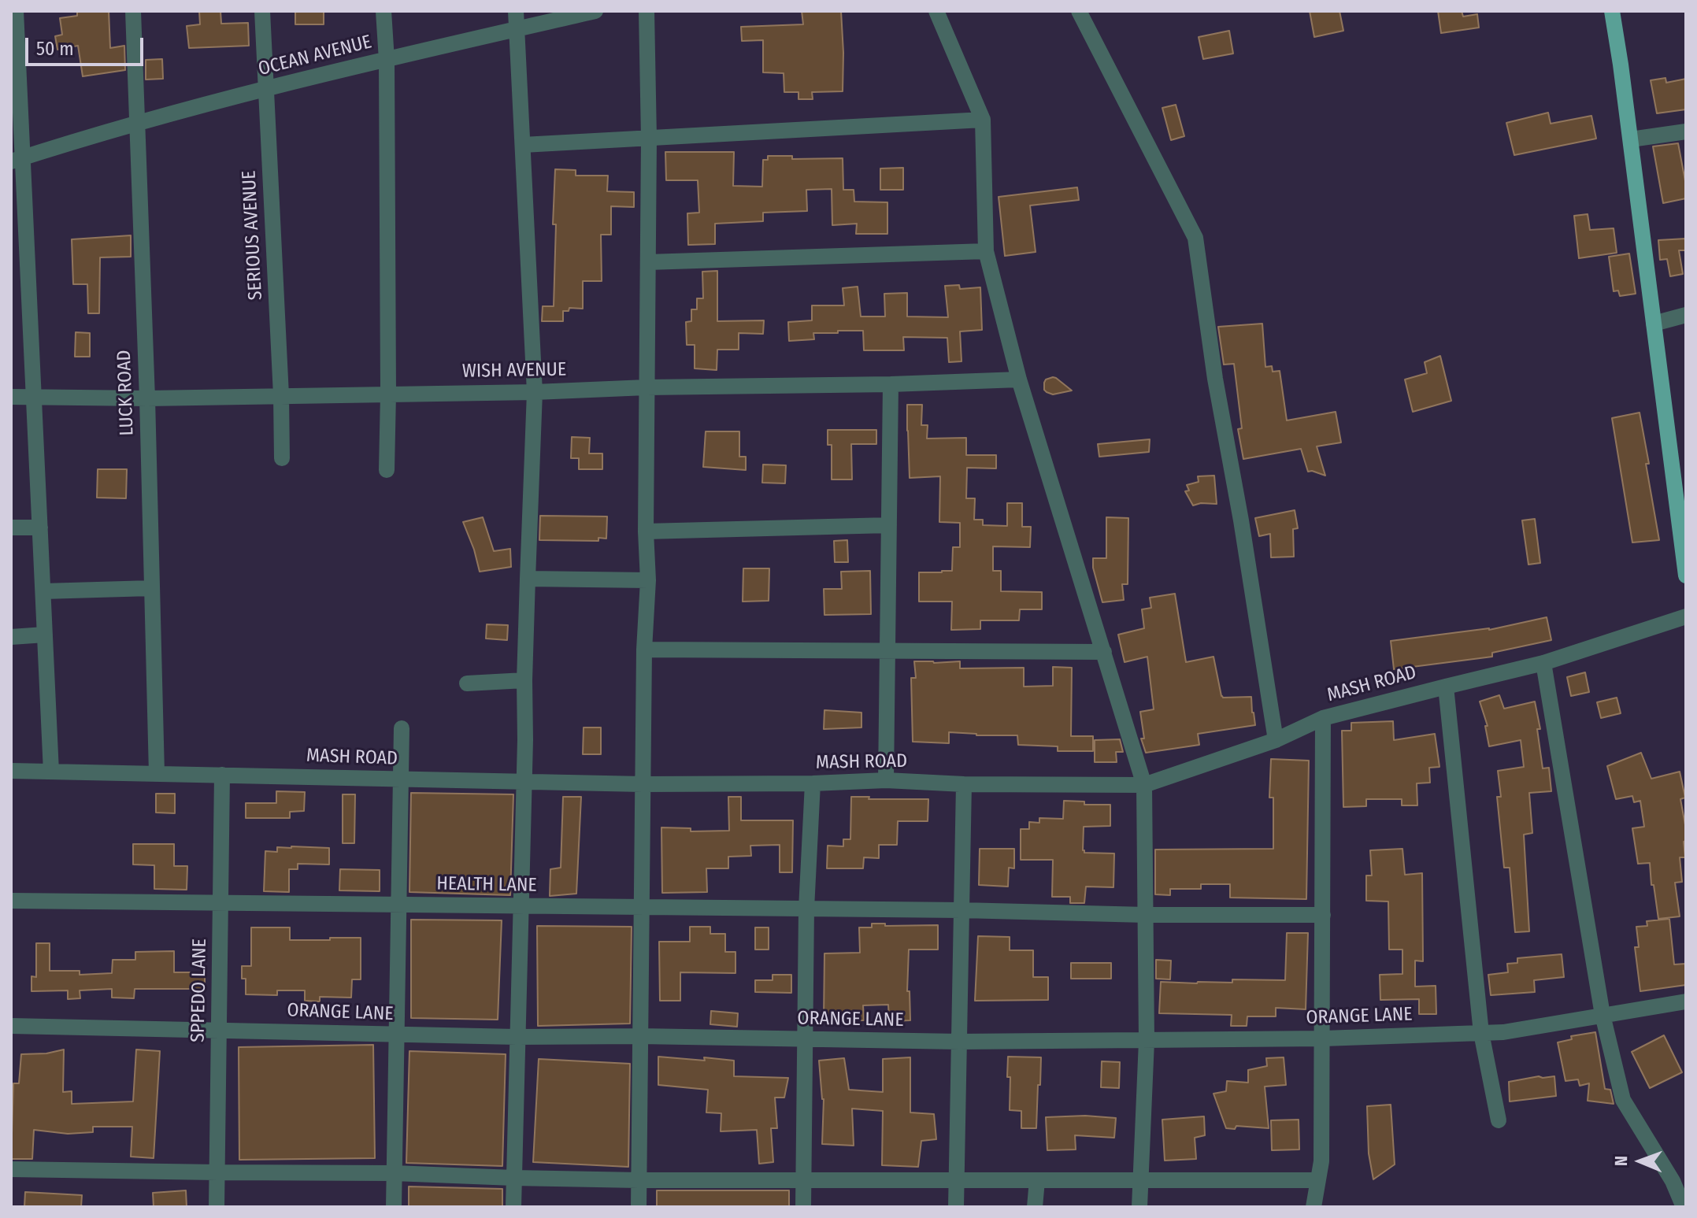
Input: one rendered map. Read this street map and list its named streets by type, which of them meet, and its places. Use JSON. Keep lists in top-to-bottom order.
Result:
{
  "streets": {
    "street": [
      "OCEAN AVENUE",
      "SERIOUS AVENUE",
      "WISH AVENUE",
      "LUCK ROAD",
      "MASH ROAD",
      "HEALTH LANE",
      "SPPEDO LANE",
      "ORANGE LANE"
    ]
  },
  "crossings": [
    ["OCEAN AVENUE", "SERIOUS AVENUE"],
    ["OCEAN AVENUE", "LUCK ROAD"],
    ["SERIOUS AVENUE", "WISH AVENUE"],
    ["WISH AVENUE", "LUCK ROAD"],
    ["LUCK ROAD", "MASH ROAD"],
    ["MASH ROAD", "SPPEDO LANE"],
    ["HEALTH LANE", "SPPEDO LANE"],
    ["SPPEDO LANE", "ORANGE LANE"]
  ],
  "scale_bar": "50 m",
  "north": "left"
}
